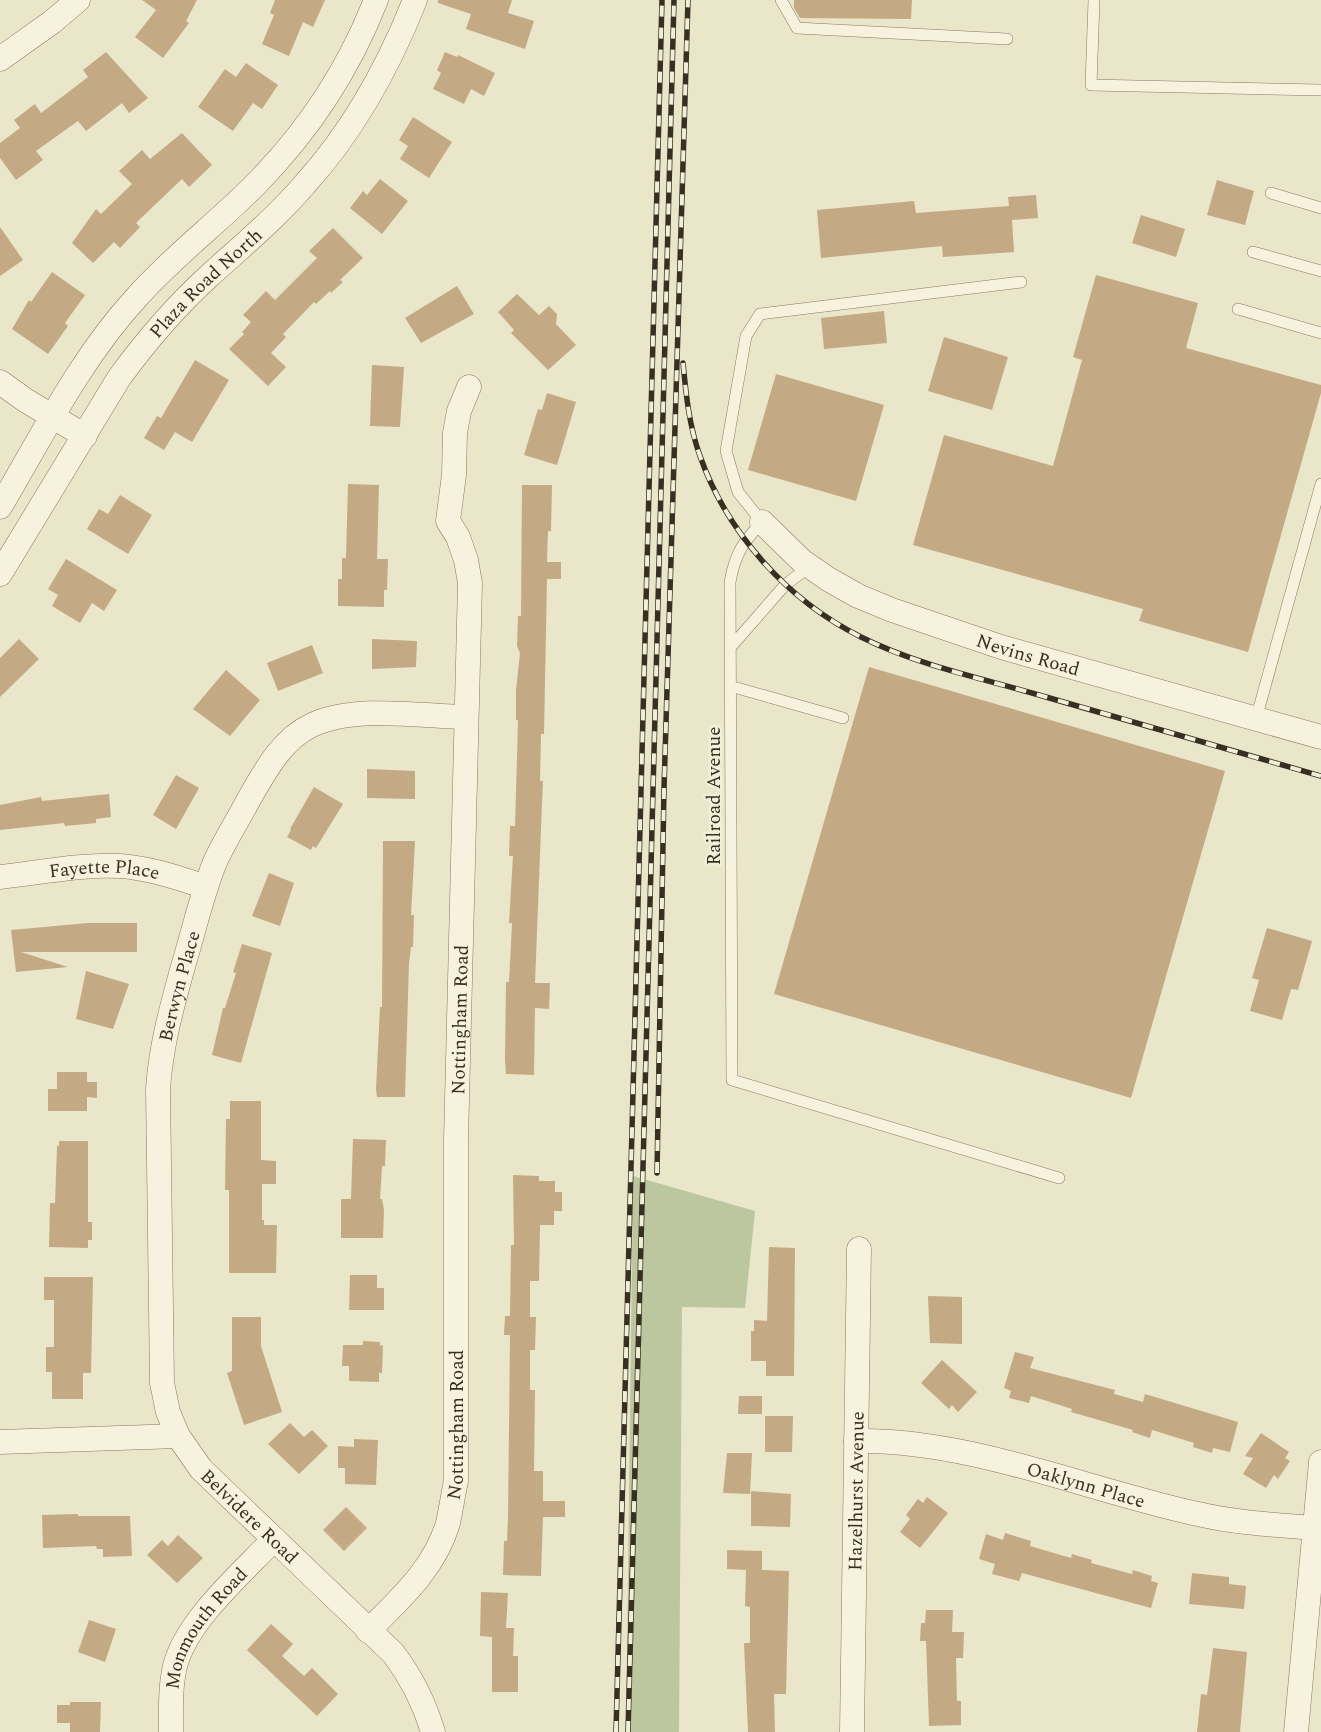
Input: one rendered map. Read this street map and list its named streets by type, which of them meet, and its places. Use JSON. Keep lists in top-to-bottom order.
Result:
{
  "streets": {
    "street": [
      "Plaza Road North",
      "Nevins Road",
      "Fayette Place",
      "Berwyn Place",
      "Nottingham Road",
      "Oaklynn Place",
      "Hazelhurst Avenue",
      "Belvidere Road",
      "Monmouth Road"
    ],
    "lane": ["Railroad Avenue"]
  },
  "crossings": [
    ["Nevins Road", "Railroad Avenue"],
    ["Fayette Place", "Berwyn Place"],
    ["Berwyn Place", "Nottingham Road"],
    ["Berwyn Place", "Belvidere Road"],
    ["Nottingham Road", "Belvidere Road"],
    ["Oaklynn Place", "Hazelhurst Avenue"],
    ["Belvidere Road", "Monmouth Road"]
  ]
}
